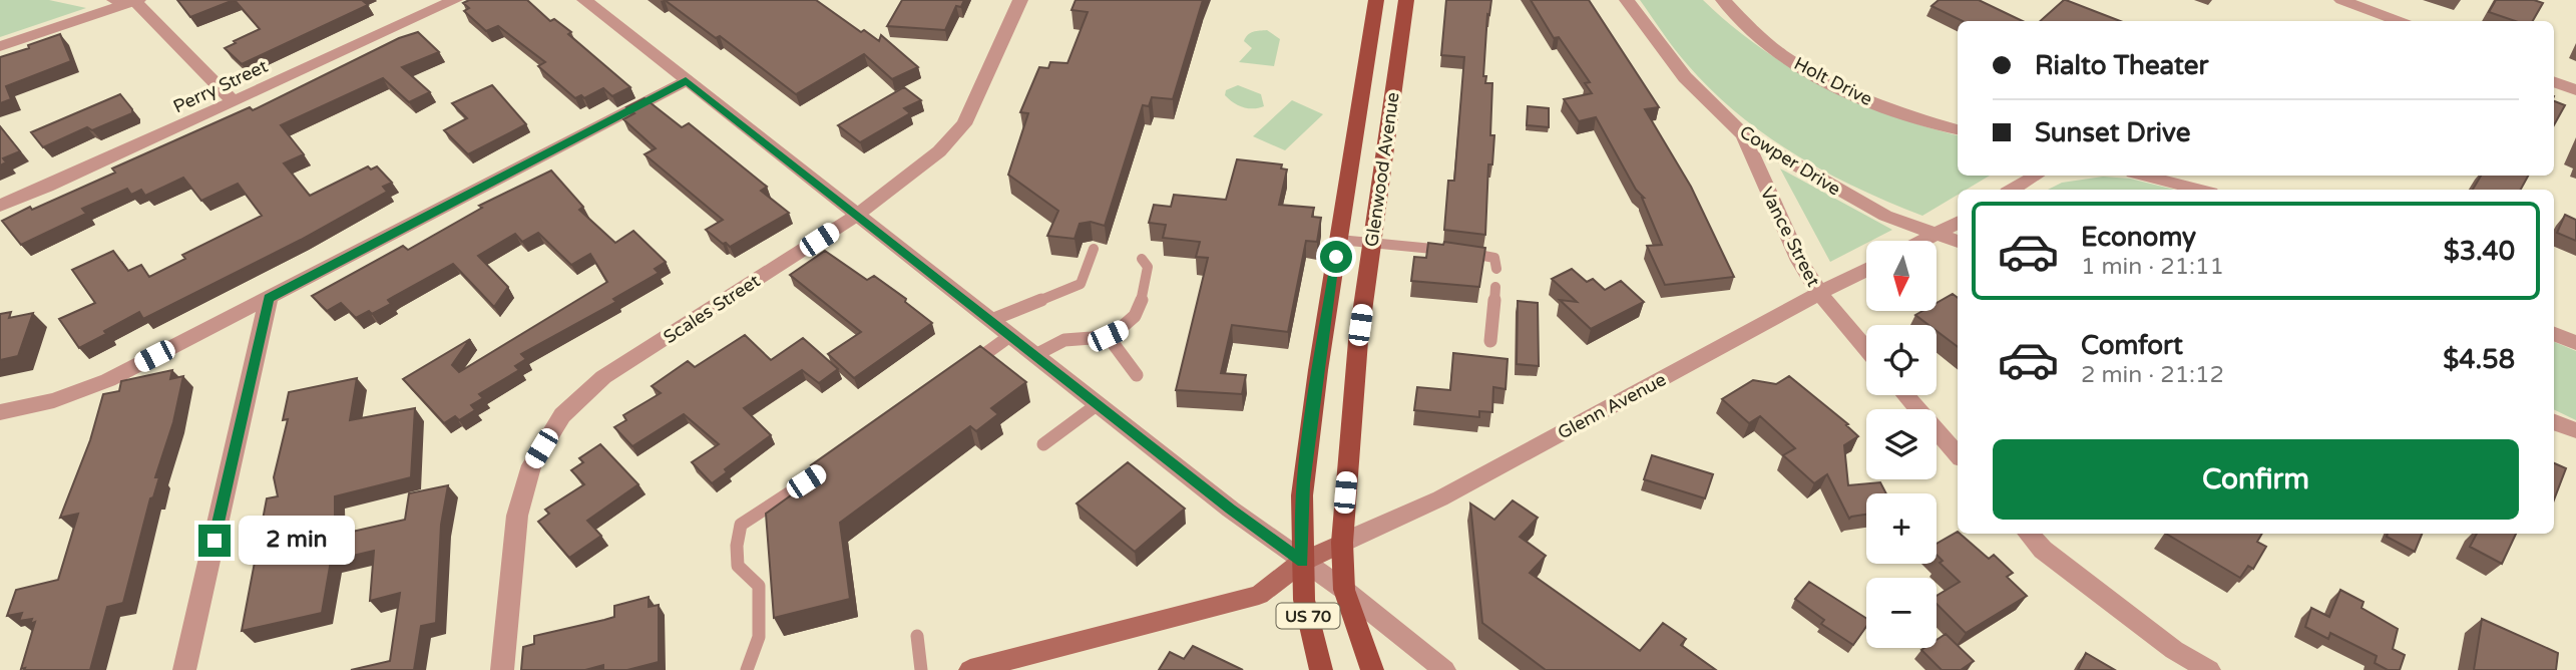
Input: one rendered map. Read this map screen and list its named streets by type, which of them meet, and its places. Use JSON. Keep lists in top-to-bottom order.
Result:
{
  "streets": {
    "main road": ["Glenwood Avenue", "US 70"],
    "street": [
      "Holt Drive",
      "Perry Street",
      "Cowper Drive",
      "Vance Street",
      "Scales Street",
      "Glenn Avenue"
    ]
  },
  "crossings": [
    ["Cowper Drive", "Vance Street"],
    ["Glenwood Avenue", "Glenn Avenue"],
    ["Vance Street", "Glenn Avenue"]
  ],
  "north": "bottom",
  "page": {
    "banner": ["Rialto Theater", "Sunset Drive"],
    "list": [
      {
        "name": "Economy",
        "note": "1 min · 21:11",
        "value": "$3.40"
      },
      {
        "name": "Comfort",
        "note": "2 min · 21:12",
        "value": "$4.58"
      }
    ],
    "map_buttons": ["+", "−"],
    "buttons": "Confirm",
    "bubble": "2 min"
  }
}
